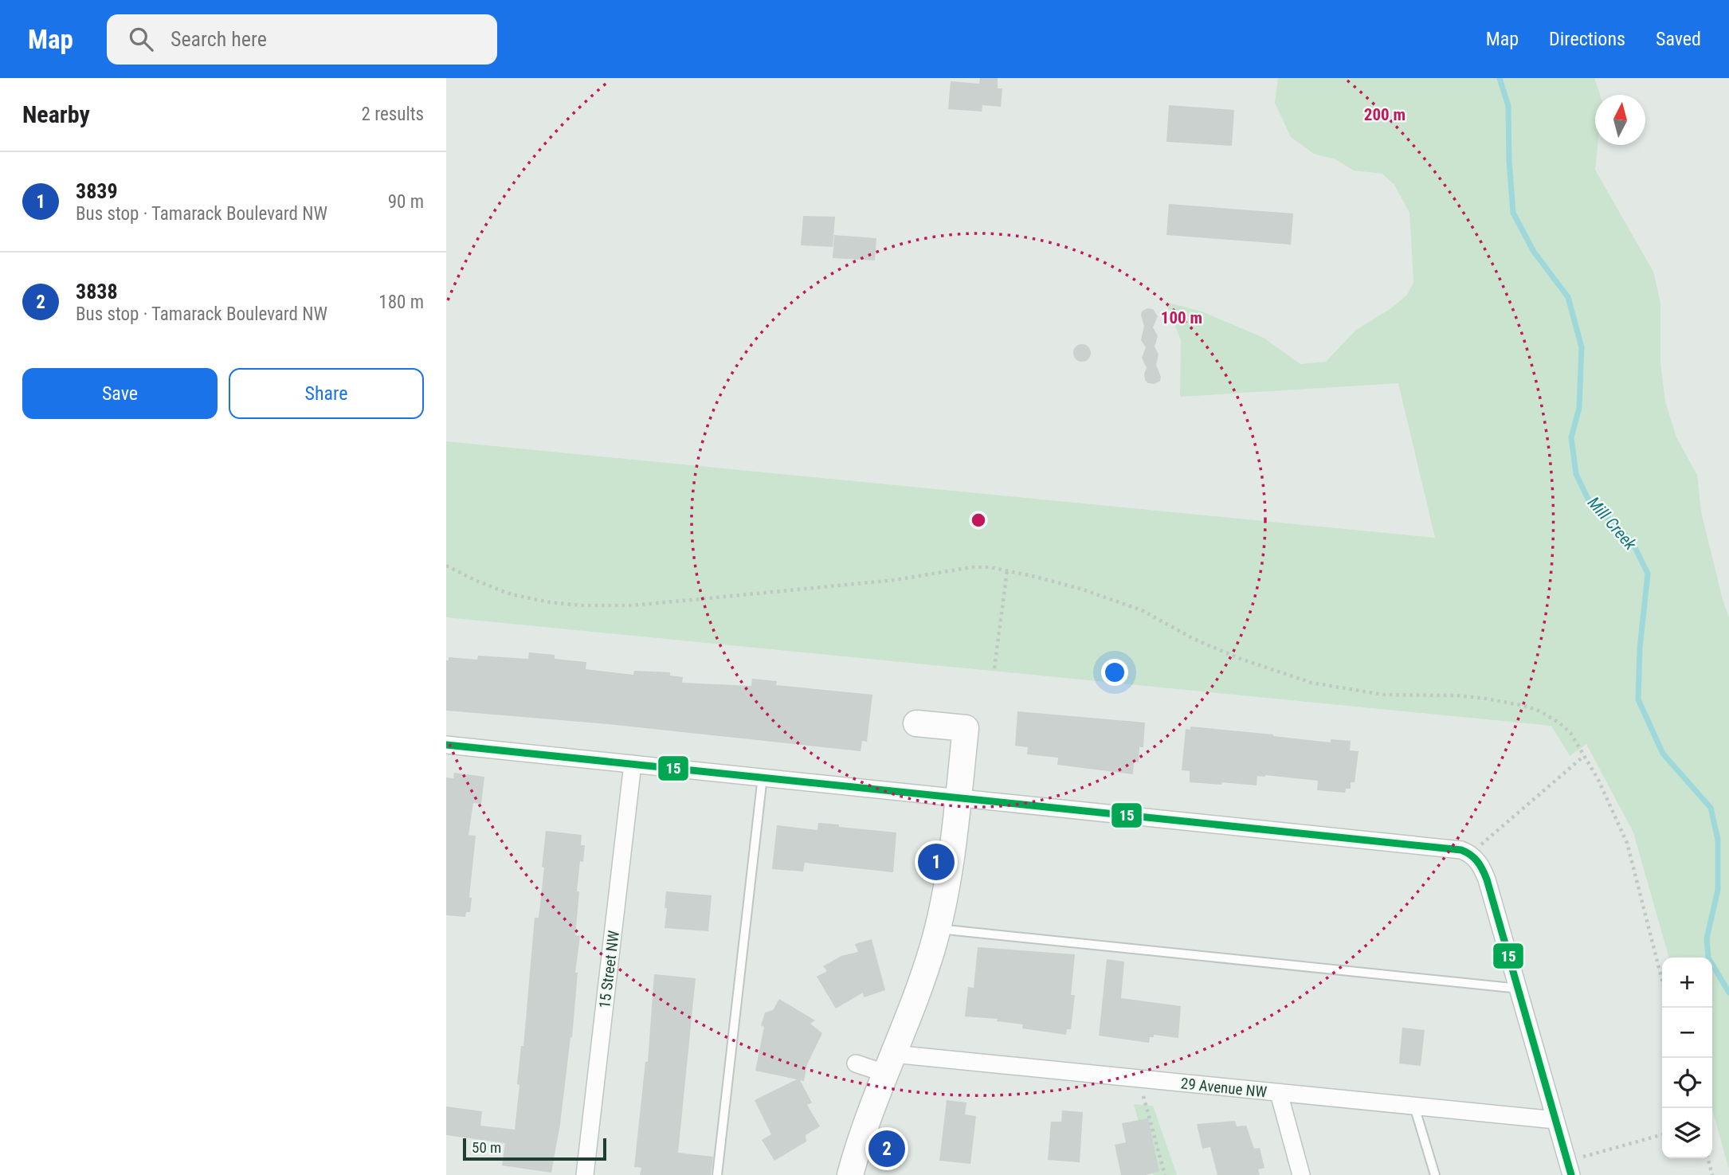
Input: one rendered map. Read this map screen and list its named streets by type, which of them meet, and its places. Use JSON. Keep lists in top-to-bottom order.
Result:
{
  "streets": {
    "street": ["15 Street NW", "29 Avenue NW"]
  },
  "water": ["Mill Creek"],
  "lines": ["transit line 15"],
  "scale_bar": "50 m",
  "north": "top",
  "page": {
    "header": "Map",
    "search": "Search here",
    "nav": ["Map", "Directions", "Saved"],
    "heading": ["Nearby", "2 results"],
    "list": [
      {
        "mark": "1",
        "name": "3839",
        "note": "Bus stop · Tamarack Boulevard NW",
        "value": "90 m"
      },
      {
        "mark": "2",
        "name": "3838",
        "note": "Bus stop · Tamarack Boulevard NW",
        "value": "180 m"
      }
    ],
    "buttons": ["Save", "Share"],
    "pins": ["1", "2"],
    "map_buttons": ["+", "−"],
    "scale": "50 m"
  },
  "rings": ["200 m", "100 m"]
}
